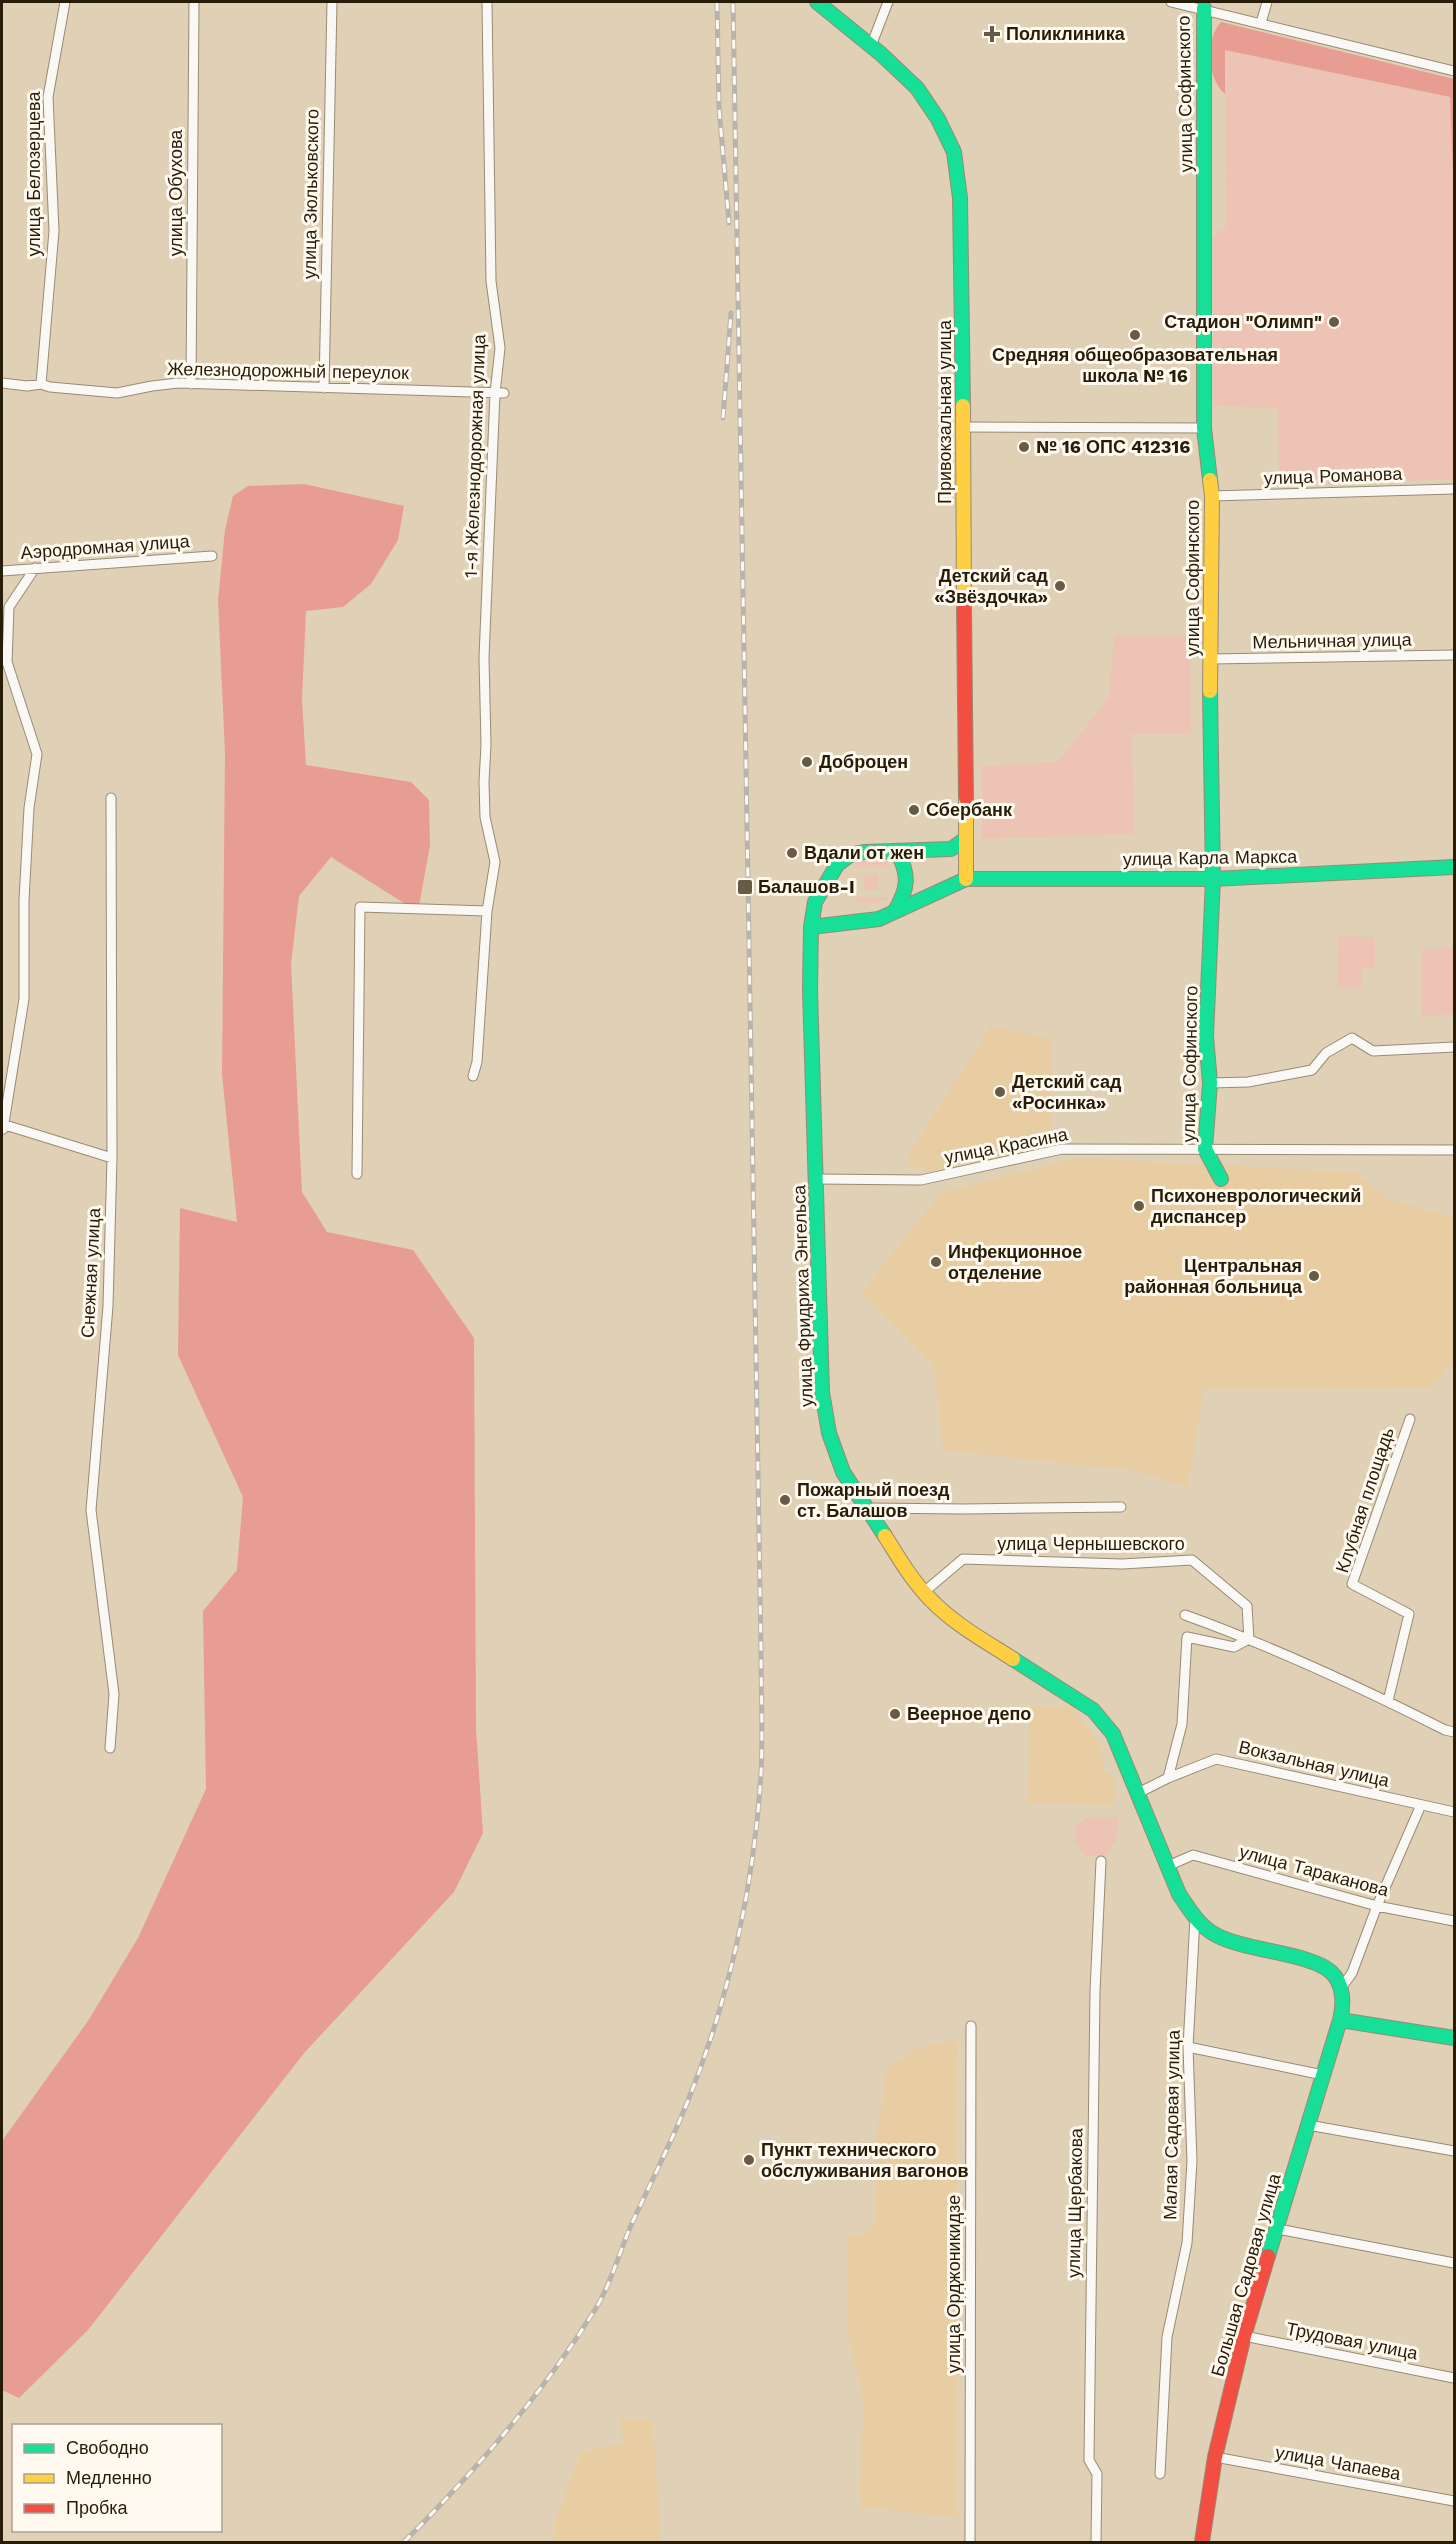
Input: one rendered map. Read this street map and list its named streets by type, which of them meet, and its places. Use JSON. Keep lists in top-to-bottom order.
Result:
{
  "streets": {
    "main road": [
      "улица Софинского",
      "Привокзальная улица",
      "улица Карла Маркса",
      "улица Фридриха Энгельса",
      "Большая Садовая улица"
    ],
    "street": [
      "улица Белозерцева",
      "улица Обухова",
      "улица Зюльковского",
      "Железнодорожный переулок",
      "1-я Железнодорожная улица",
      "улица Романова",
      "Аэродромная улица",
      "Мельничная улица",
      "улица Красина",
      "Снежная улица",
      "Клубная площадь",
      "улица Чернышевского",
      "Вокзальная улица",
      "улица Тараканова",
      "Малая Садовая улица",
      "улица Щербакова",
      "улица Орджоникидзе",
      "Трудовая улица",
      "улица Чапаева"
    ]
  },
  "crossings": [
    ["улица Софинского", "улица Романова"],
    ["улица Софинского", "Мельничная улица"],
    ["улица Софинского", "улица Карла Маркса"],
    ["улица Софинского", "улица Красина"],
    ["улица Белозерцева", "Железнодорожный переулок"],
    ["улица Обухова", "Железнодорожный переулок"],
    ["улица Зюльковского", "Железнодорожный переулок"],
    ["Железнодорожный переулок", "1-я Железнодорожная улица"],
    ["Привокзальная улица", "улица Карла Маркса"],
    ["Привокзальная улица", "улица Фридриха Энгельса"],
    ["улица Красина", "улица Фридриха Энгельса"],
    ["улица Фридриха Энгельса", "улица Чернышевского"],
    ["улица Фридриха Энгельса", "Вокзальная улица"],
    ["улица Фридриха Энгельса", "улица Тараканова"],
    ["улица Фридриха Энгельса", "Малая Садовая улица"],
    ["улица Фридриха Энгельса", "Большая Садовая улица"],
    ["Большая Садовая улица", "Трудовая улица"],
    ["Большая Садовая улица", "улица Чапаева"]
  ],
  "places": {
    "health": ["Поликлиника"],
    "other": [
      "Стадион \"Олимп\"",
      "Средняя общеобразовательная школа № 16",
      "№ 16 ОПС 412316",
      "Детский сад «Звёздочка»",
      "Доброцен",
      "Сбербанк",
      "Вдали от жен",
      "Детский сад «Росинка»",
      "Психоневрологический диспансер",
      "Инфекционное отделение",
      "Центральная районная больница",
      "Пожарный поезд ст. Балашов",
      "Веерное депо",
      "Пункт технического обслуживания вагонов"
    ],
    "transit": ["Балашов-I"]
  },
  "legend": ["Свободно", "Медленно", "Пробка"]
}
